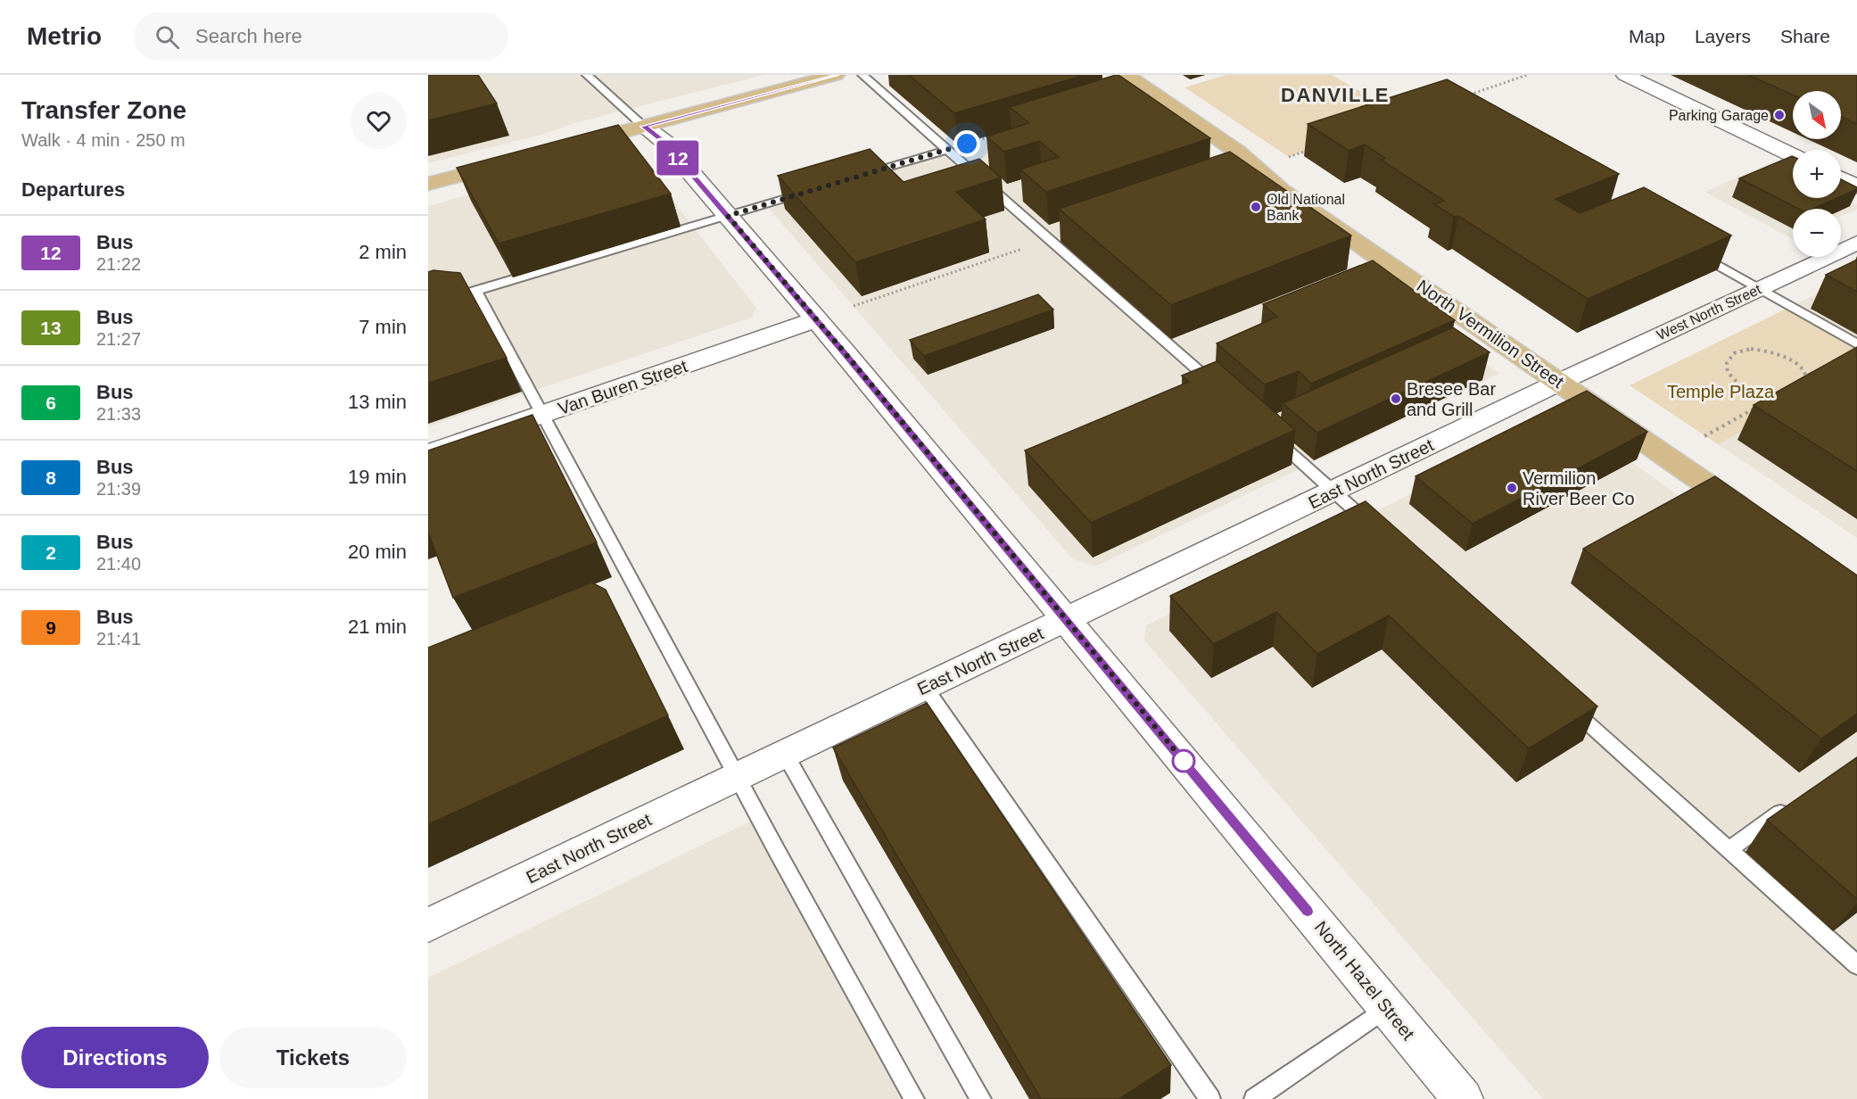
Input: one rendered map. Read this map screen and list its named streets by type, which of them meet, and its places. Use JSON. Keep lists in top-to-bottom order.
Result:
{
  "streets": {
    "main road": ["North Vermilion Street"],
    "street": [
      "West North Street",
      "Van Buren Street",
      "East North Street",
      "North Hazel Street"
    ]
  },
  "crossings": [
    ["West North Street", "North Vermilion Street"],
    ["West North Street", "East North Street"],
    ["North Vermilion Street", "East North Street"],
    ["Van Buren Street", "North Hazel Street"],
    ["East North Street", "North Hazel Street"]
  ],
  "districts": ["DANVILLE"],
  "parks": ["Temple Plaza"],
  "places": [
    "Parking Garage",
    "Old National Bank",
    "Bresee Bar and Grill",
    "Vermilion River Beer Co"
  ],
  "lines": ["bus line 12"],
  "north": "bottom right",
  "page": {
    "header": "Metrio",
    "search": "Search here",
    "nav": ["Map", "Layers", "Share"],
    "heading": [
      ["Transfer Zone", "Walk · 4 min · 250 m"],
      "Departures"
    ],
    "on_map": "12",
    "map_buttons": ["+", "−"],
    "list": [
      {
        "mark": "12",
        "name": "Bus",
        "note": "21:22",
        "value": "2 min"
      },
      {
        "mark": "13",
        "name": "Bus",
        "note": "21:27",
        "value": "7 min"
      },
      {
        "mark": "6",
        "name": "Bus",
        "note": "21:33",
        "value": "13 min"
      },
      {
        "mark": "8",
        "name": "Bus",
        "note": "21:39",
        "value": "19 min"
      },
      {
        "mark": "2",
        "name": "Bus",
        "note": "21:40",
        "value": "20 min"
      },
      {
        "mark": "9",
        "name": "Bus",
        "note": "21:41",
        "value": "21 min"
      }
    ],
    "buttons": ["Directions", "Tickets"]
  }
}
